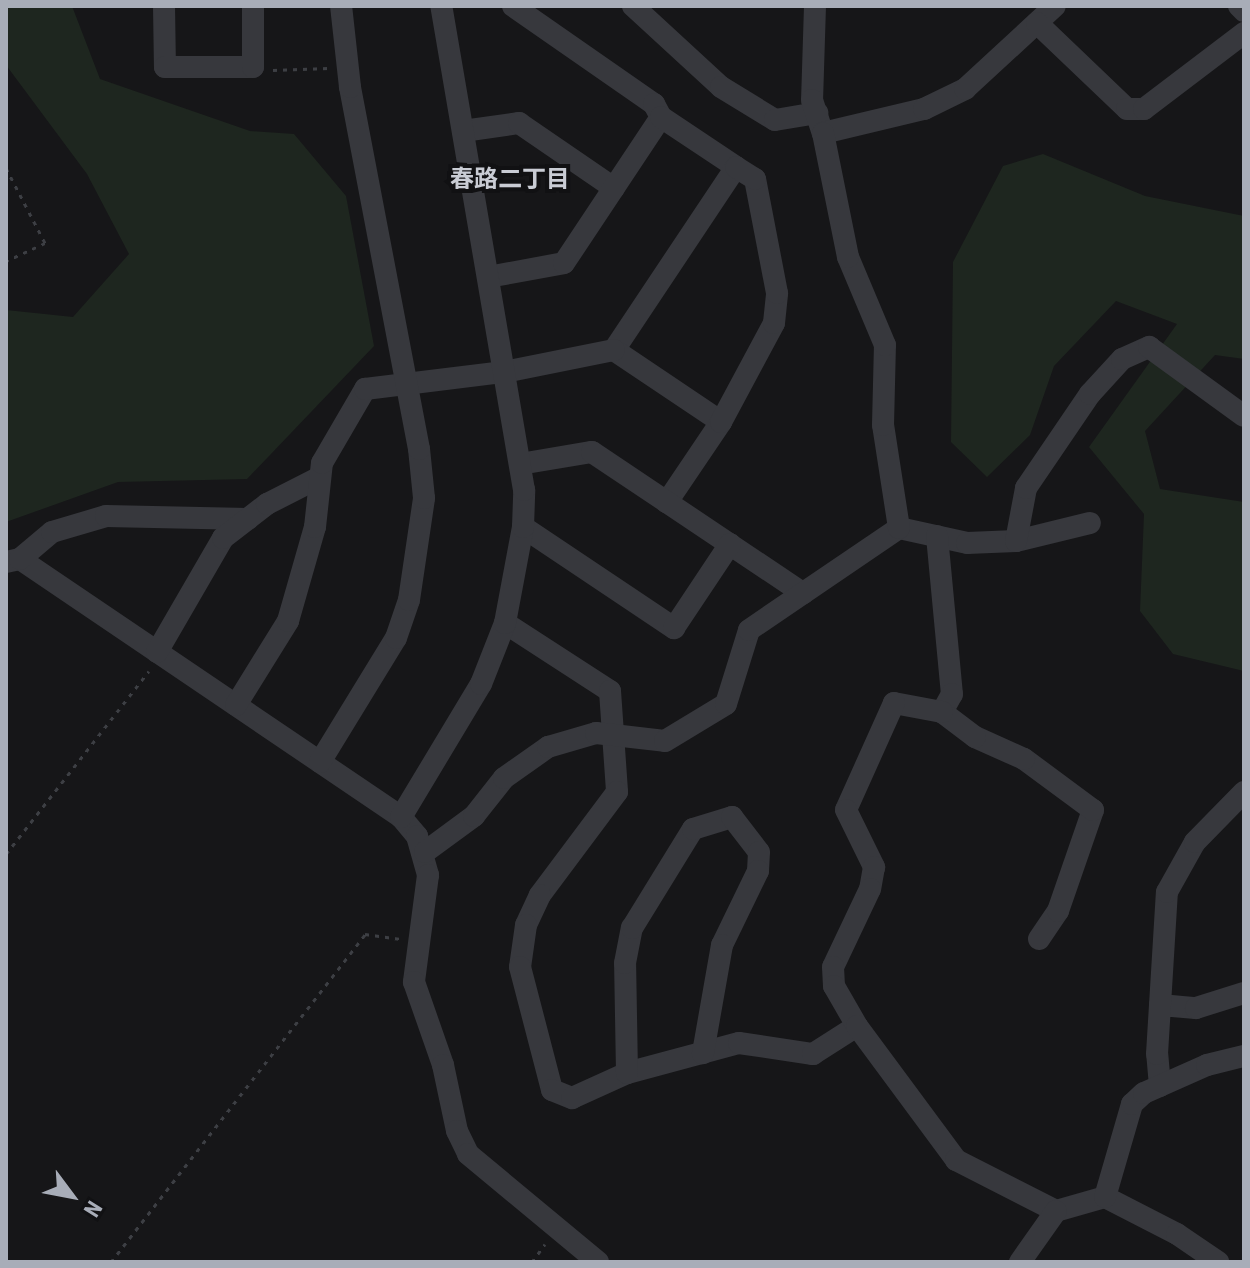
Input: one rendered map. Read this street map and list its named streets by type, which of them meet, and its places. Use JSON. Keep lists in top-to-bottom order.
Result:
{
  "districts": ["春路二丁目"],
  "north": "bottom right"
}
